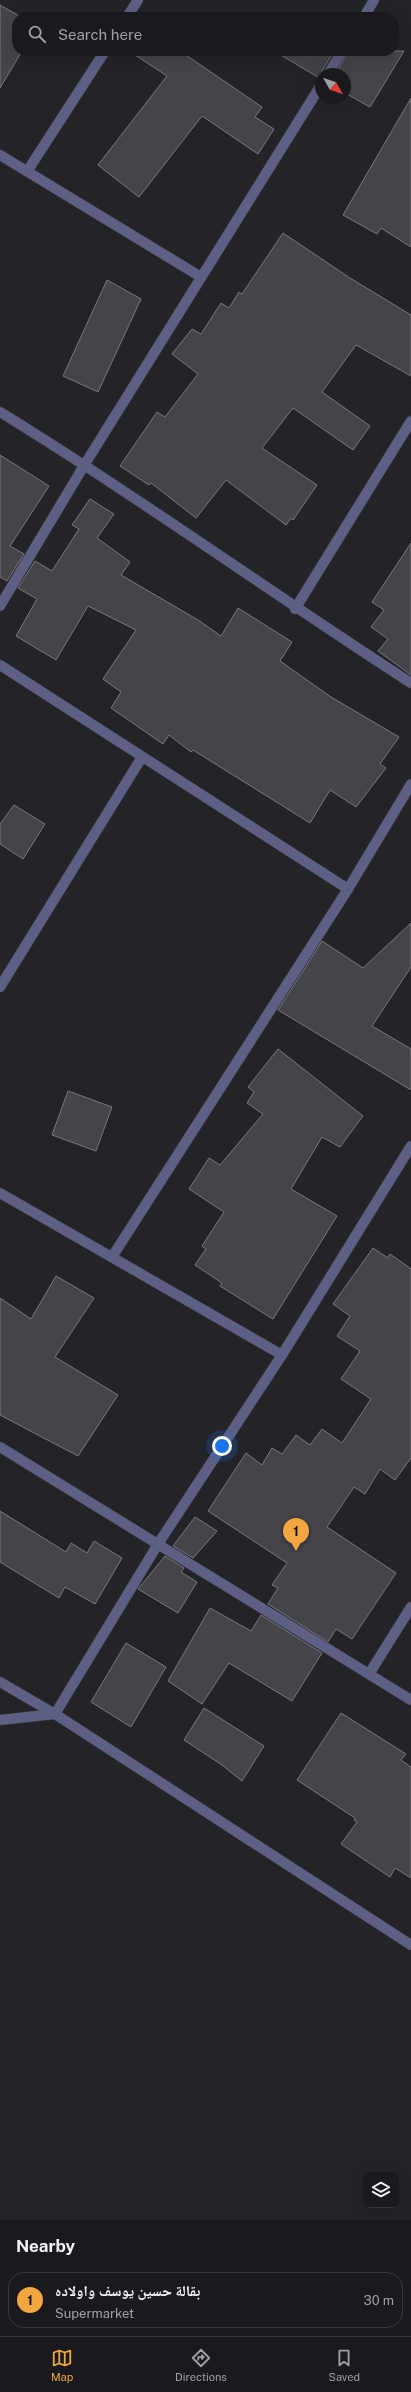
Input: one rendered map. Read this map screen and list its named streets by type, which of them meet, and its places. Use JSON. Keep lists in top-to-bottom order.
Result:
{
  "north": "bottom right",
  "page": {
    "search": "Search here",
    "pins": "1",
    "heading": "Nearby",
    "list": [
      {
        "mark": "1",
        "name": "بقالة حسين يوسف واولاده",
        "note": "Supermarket",
        "value": "30 m"
      }
    ],
    "nav": ["Map", "Directions", "Saved"]
  }
}
